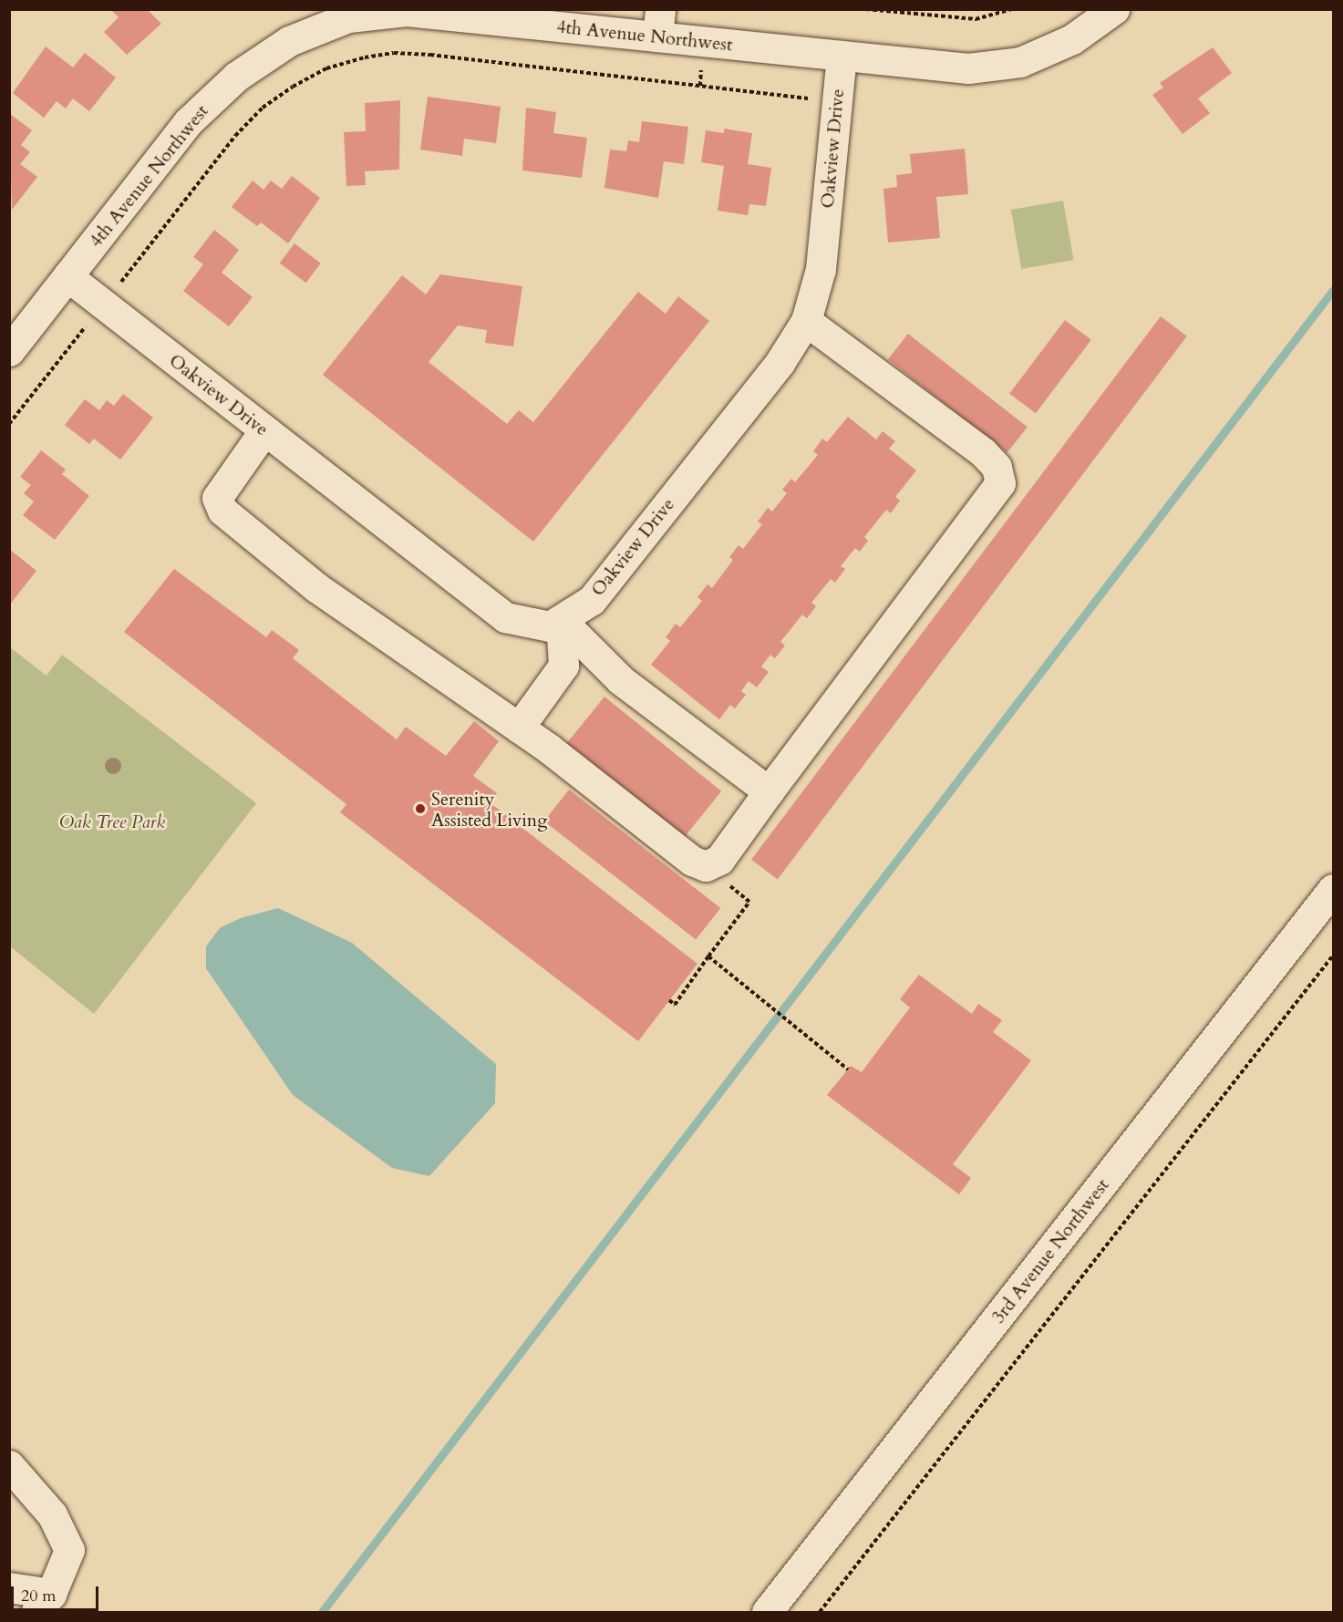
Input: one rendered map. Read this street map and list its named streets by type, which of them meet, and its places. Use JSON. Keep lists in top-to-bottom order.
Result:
{
  "streets": {
    "street": ["4th Avenue Northwest", "Oakview Drive", "3rd Avenue Northwest"]
  },
  "crossings": [
    ["4th Avenue Northwest", "Oakview Drive"]
  ],
  "parks": ["Oak Tree Park"],
  "places": ["Serenity Assisted Living"],
  "scale_bar": "20 m"
}
